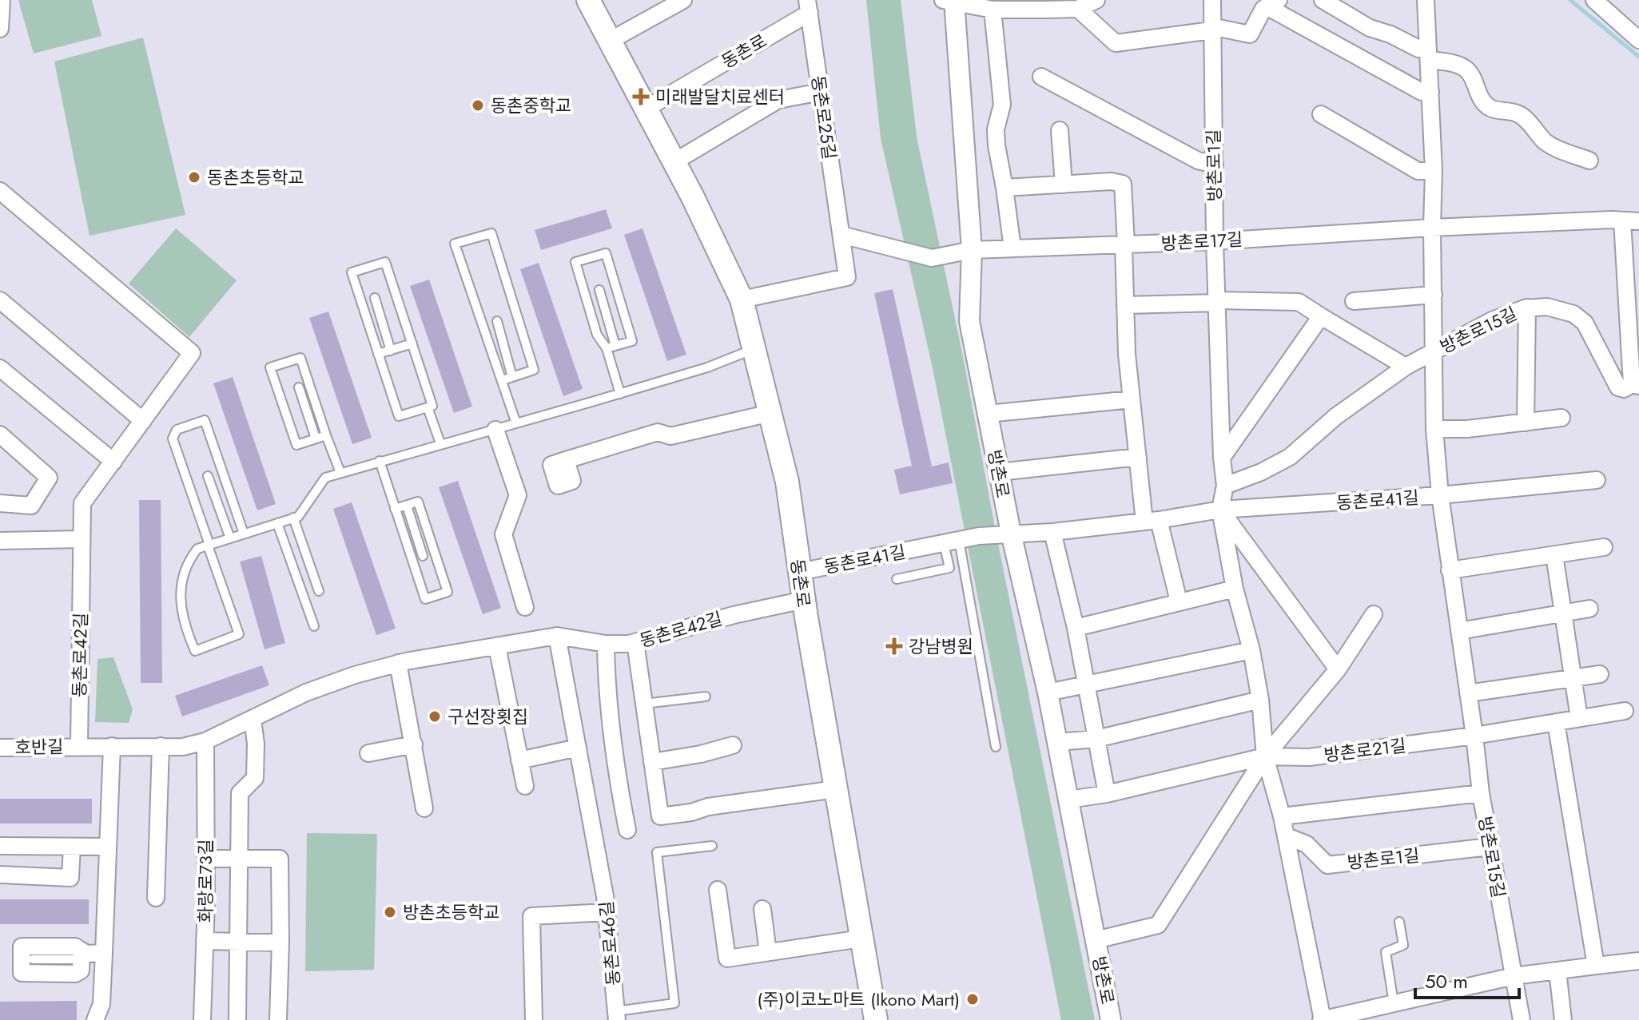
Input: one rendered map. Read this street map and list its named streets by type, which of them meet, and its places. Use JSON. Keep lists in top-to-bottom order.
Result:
{
  "streets": {
    "main road": ["동촌로"],
    "street": [
      "동촌로25길",
      "방촌로1길",
      "방촌로17길",
      "방촌로15길",
      "방촌로",
      "동촌로41길",
      "동촌로42길",
      "호반길",
      "방촌로21길",
      "화랑로73길",
      "동촌로46길"
    ]
  },
  "crossings": [
    ["동촌로", "동촌로25길"],
    ["동촌로", "동촌로41길"],
    ["동촌로", "동촌로42길"],
    ["방촌로1길", "방촌로17길"],
    ["방촌로1길", "방촌로15길"],
    ["방촌로1길", "방촌로"],
    ["방촌로1길", "동촌로41길"],
    ["방촌로1길", "방촌로21길"],
    ["방촌로17길", "방촌로15길"],
    ["방촌로17길", "방촌로"],
    ["방촌로15길", "동촌로41길"],
    ["방촌로15길", "방촌로21길"],
    ["방촌로", "동촌로41길"],
    ["방촌로", "방촌로21길"],
    ["동촌로42길", "호반길"],
    ["동촌로42길", "화랑로73길"]
  ],
  "places": {
    "health": ["미래발달치료센터", "강남병원"],
    "other": [
      "동촌중학교",
      "동촌초등학교",
      "구선장횟집",
      "방촌초등학교",
      "(주)이코노마트 (Ikono Mart)"
    ]
  },
  "scale_bar": "50 m"
}
